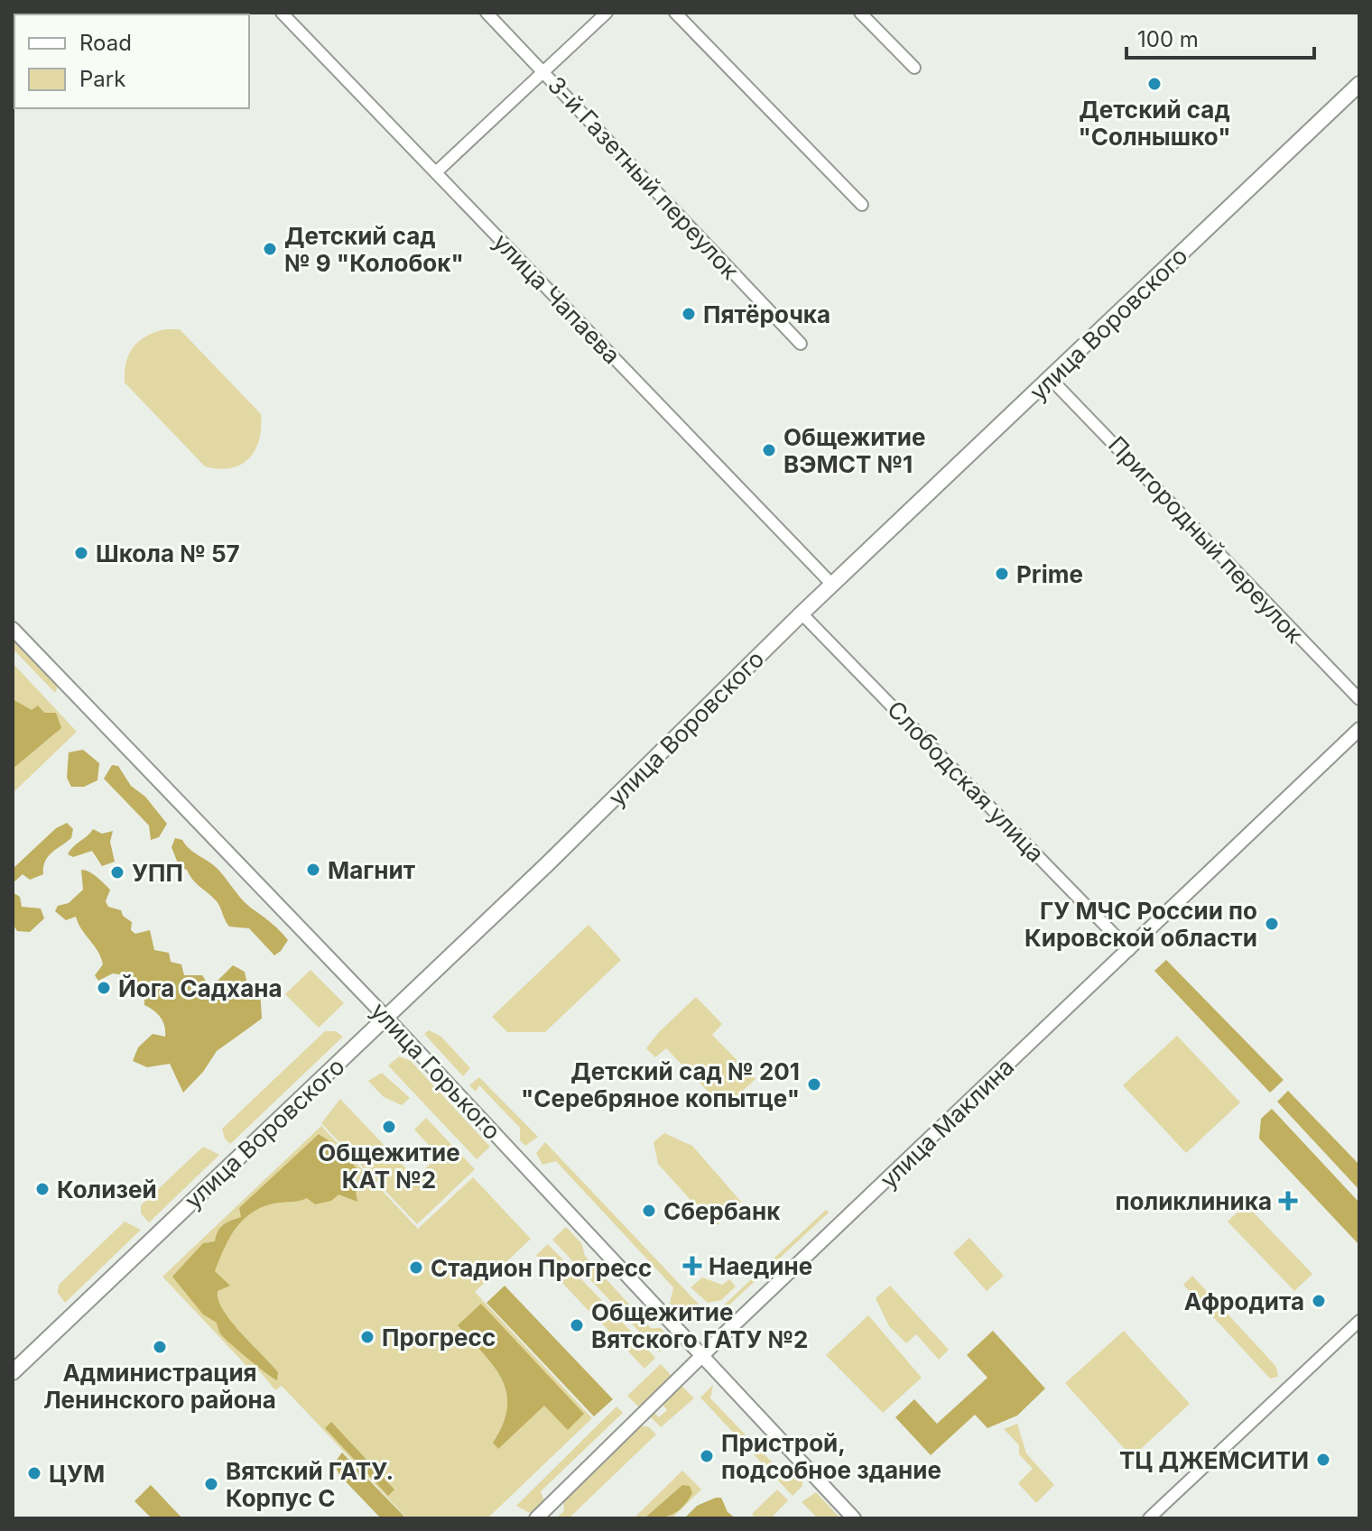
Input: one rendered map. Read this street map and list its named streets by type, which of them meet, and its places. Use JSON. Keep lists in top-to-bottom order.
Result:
{
  "streets": {
    "main road": ["улица Воровского"],
    "street": [
      "3-й Газетный переулок",
      "улица Чапаева",
      "Пригородный переулок",
      "Слободская улица",
      "улица Горького",
      "улица Маклина"
    ]
  },
  "crossings": [
    ["улица Чапаева", "улица Воровского"],
    ["улица Воровского", "Пригородный переулок"],
    ["улица Воровского", "Слободская улица"],
    ["улица Воровского", "улица Горького"],
    ["Слободская улица", "улица Маклина"],
    ["улица Горького", "улица Маклина"]
  ],
  "places": {
    "other": [
      "Детский сад \"Солнышко\"",
      "Детский сад № 9 \"Колобок\"",
      "Пятёрочка",
      "Общежитие ВЭМСТ №1",
      "Школа № 57",
      "Prime",
      "Магнит",
      "УПП",
      "ГУ МЧС России по Кировской области",
      "Йога Садхана",
      "Детский сад № 201 \"Серебряное копытце\"",
      "Общежитие КАТ №2",
      "Колизей",
      "Сбербанк",
      "Стадион Прогресс",
      "Афродита",
      "Общежитие Вятского ГАТУ №2",
      "Прогресс",
      "Администрация Ленинского района",
      "Пристрой, подсобное здание",
      "ТЦ ДЖЕМСИТИ",
      "ЦУМ",
      "Вятский ГАТУ. Корпус С"
    ],
    "health": ["поликлиника", "Наедине"]
  },
  "legend": ["Road", "Park"],
  "scale_bar": "100 m"
}
